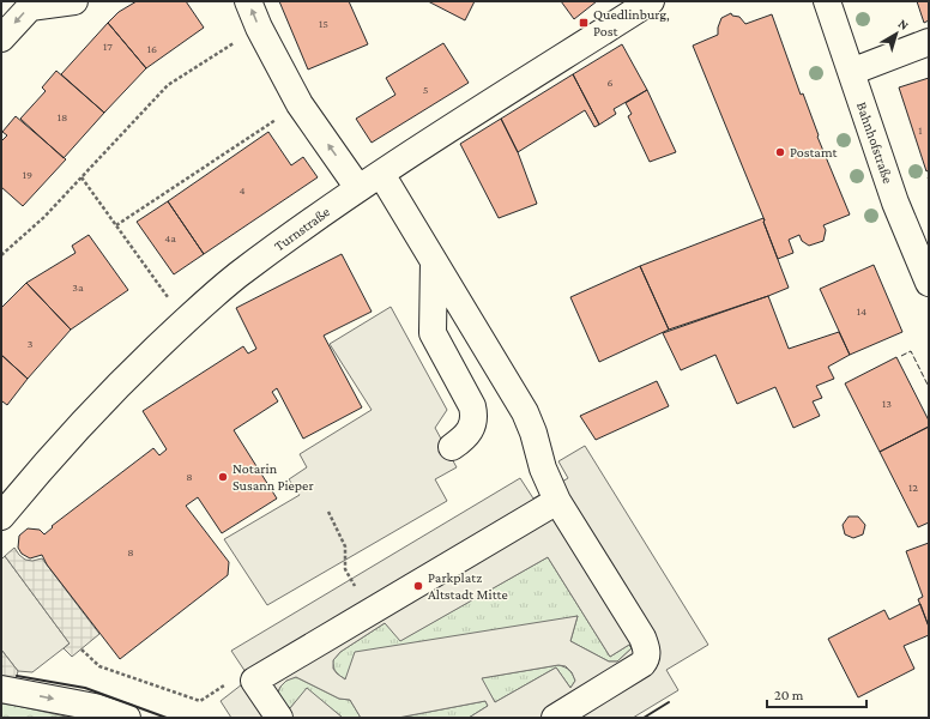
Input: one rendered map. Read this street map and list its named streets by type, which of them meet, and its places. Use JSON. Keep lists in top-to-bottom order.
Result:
{
  "streets": {
    "street": ["Bahnhofstraße", "Turnstraße"]
  },
  "places": {
    "transit": ["Quedlinburg, Post"],
    "other": ["Postamt", "Notarin Susann Pieper", "Parkplatz Altstadt Mitte"]
  },
  "house_numbers": [
    "15",
    "17",
    "16",
    "6",
    "5",
    "18",
    "1",
    "19",
    "4",
    "4a",
    "3a",
    "14",
    "3",
    "13",
    "8",
    "12",
    "8"
  ],
  "scale_bar": "20 m",
  "north": "top right"
}
